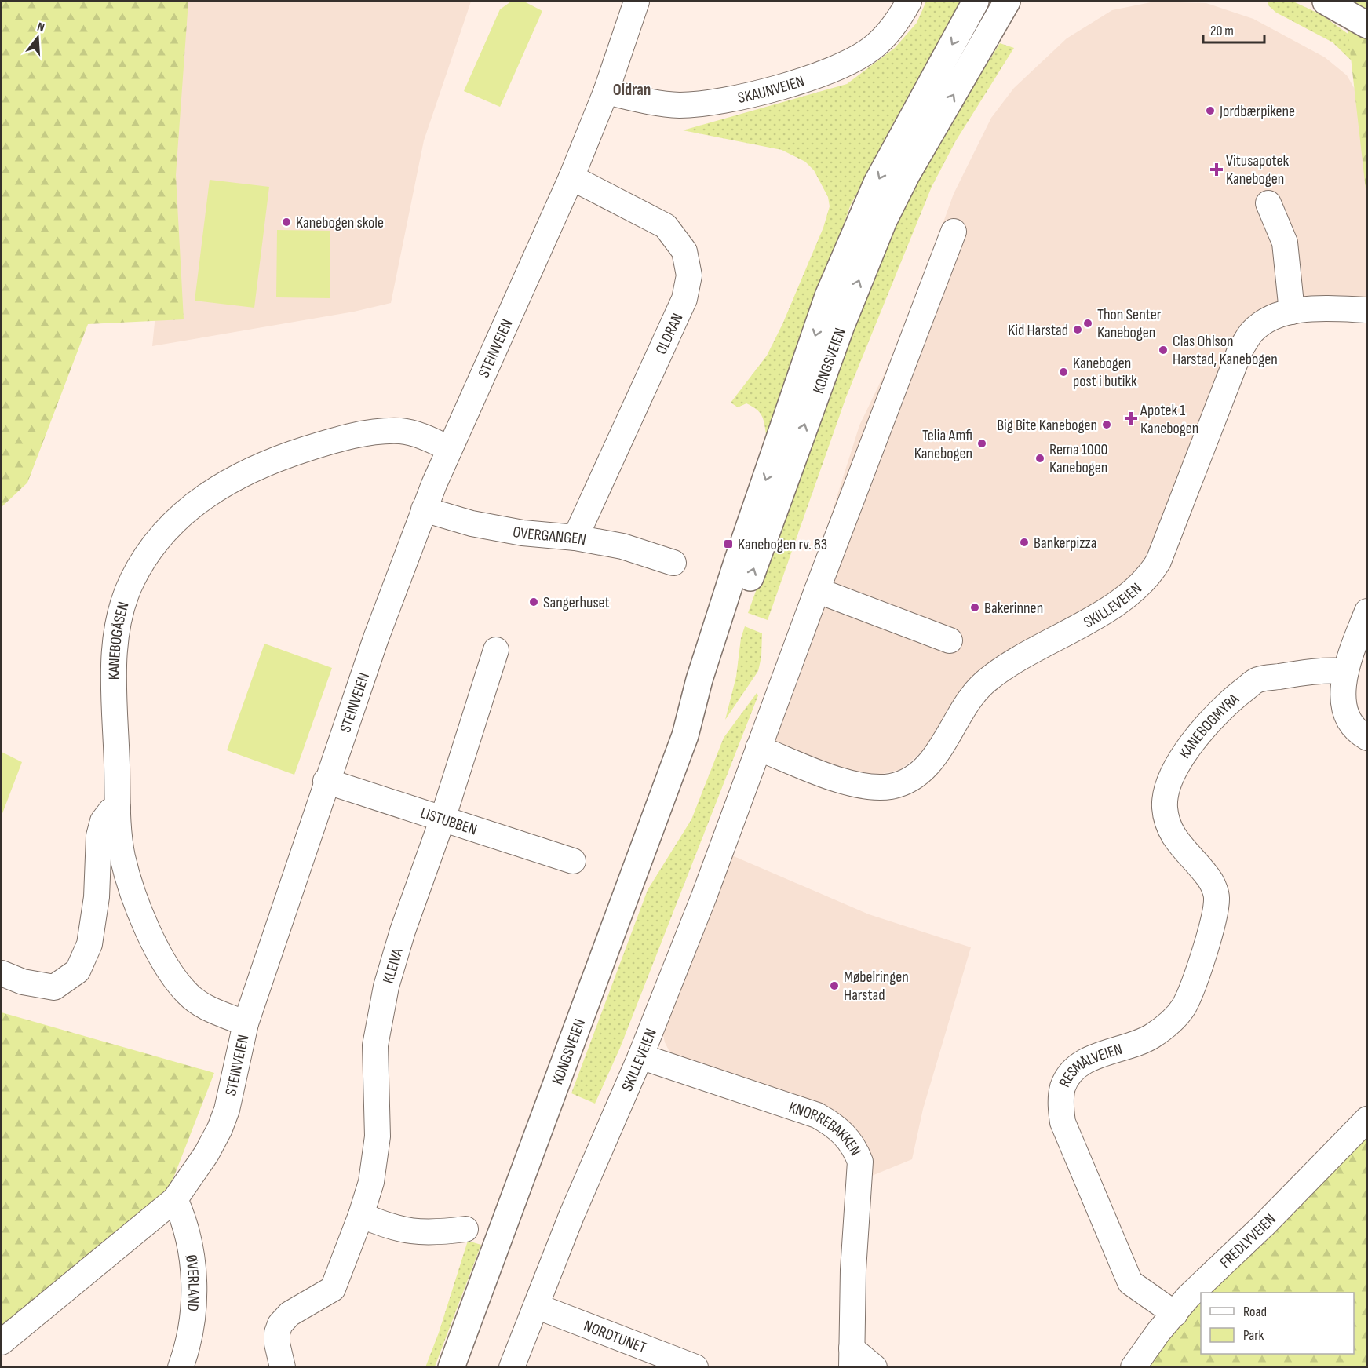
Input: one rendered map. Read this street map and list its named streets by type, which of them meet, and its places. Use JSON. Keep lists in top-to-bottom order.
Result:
{
  "streets": {
    "main road": ["KONGSVEIEN"],
    "street": [
      "SKAUNVEIEN",
      "OLDRAN",
      "STEINVEIEN",
      "OVERGANGEN",
      "SKILLEVEIEN",
      "KANEBOGÅSEN",
      "KANEBOGMYRA",
      "LISTUBBEN",
      "KLEIVA",
      "RESMÅLVEIEN",
      "KNORREBAKKEN",
      "FREDLYVEIEN",
      "ØVERLAND",
      "NORDTUNET"
    ]
  },
  "crossings": [
    ["SKAUNVEIEN", "STEINVEIEN"],
    ["OLDRAN", "STEINVEIEN"],
    ["OLDRAN", "OVERGANGEN"],
    ["STEINVEIEN", "OVERGANGEN"],
    ["STEINVEIEN", "KANEBOGÅSEN"],
    ["STEINVEIEN", "LISTUBBEN"],
    ["STEINVEIEN", "ØVERLAND"],
    ["SKILLEVEIEN", "KNORREBAKKEN"],
    ["SKILLEVEIEN", "NORDTUNET"],
    ["KANEBOGMYRA", "RESMÅLVEIEN"],
    ["LISTUBBEN", "KLEIVA"],
    ["RESMÅLVEIEN", "FREDLYVEIEN"]
  ],
  "districts": ["Oldran"],
  "places": {
    "other": [
      "Jordbærpikene",
      "Kanebogen skole",
      "Thon Senter Kanebogen",
      "Kid Harstad",
      "Clas Ohlson Harstad, Kanebogen",
      "Kanebogen post i butikk",
      "Big Bite Kanebogen",
      "Telia Amfi Kanebogen",
      "Rema 1000 Kanebogen",
      "Bankerpizza",
      "Sangerhuset",
      "Bakerinnen",
      "Møbelringen Harstad"
    ],
    "health": ["Vitusapotek Kanebogen", "Apotek 1 Kanebogen"],
    "transit": ["Kanebogen rv. 83"]
  },
  "legend": ["Road", "Park"],
  "scale_bar": "20 m",
  "north": "top"
}
